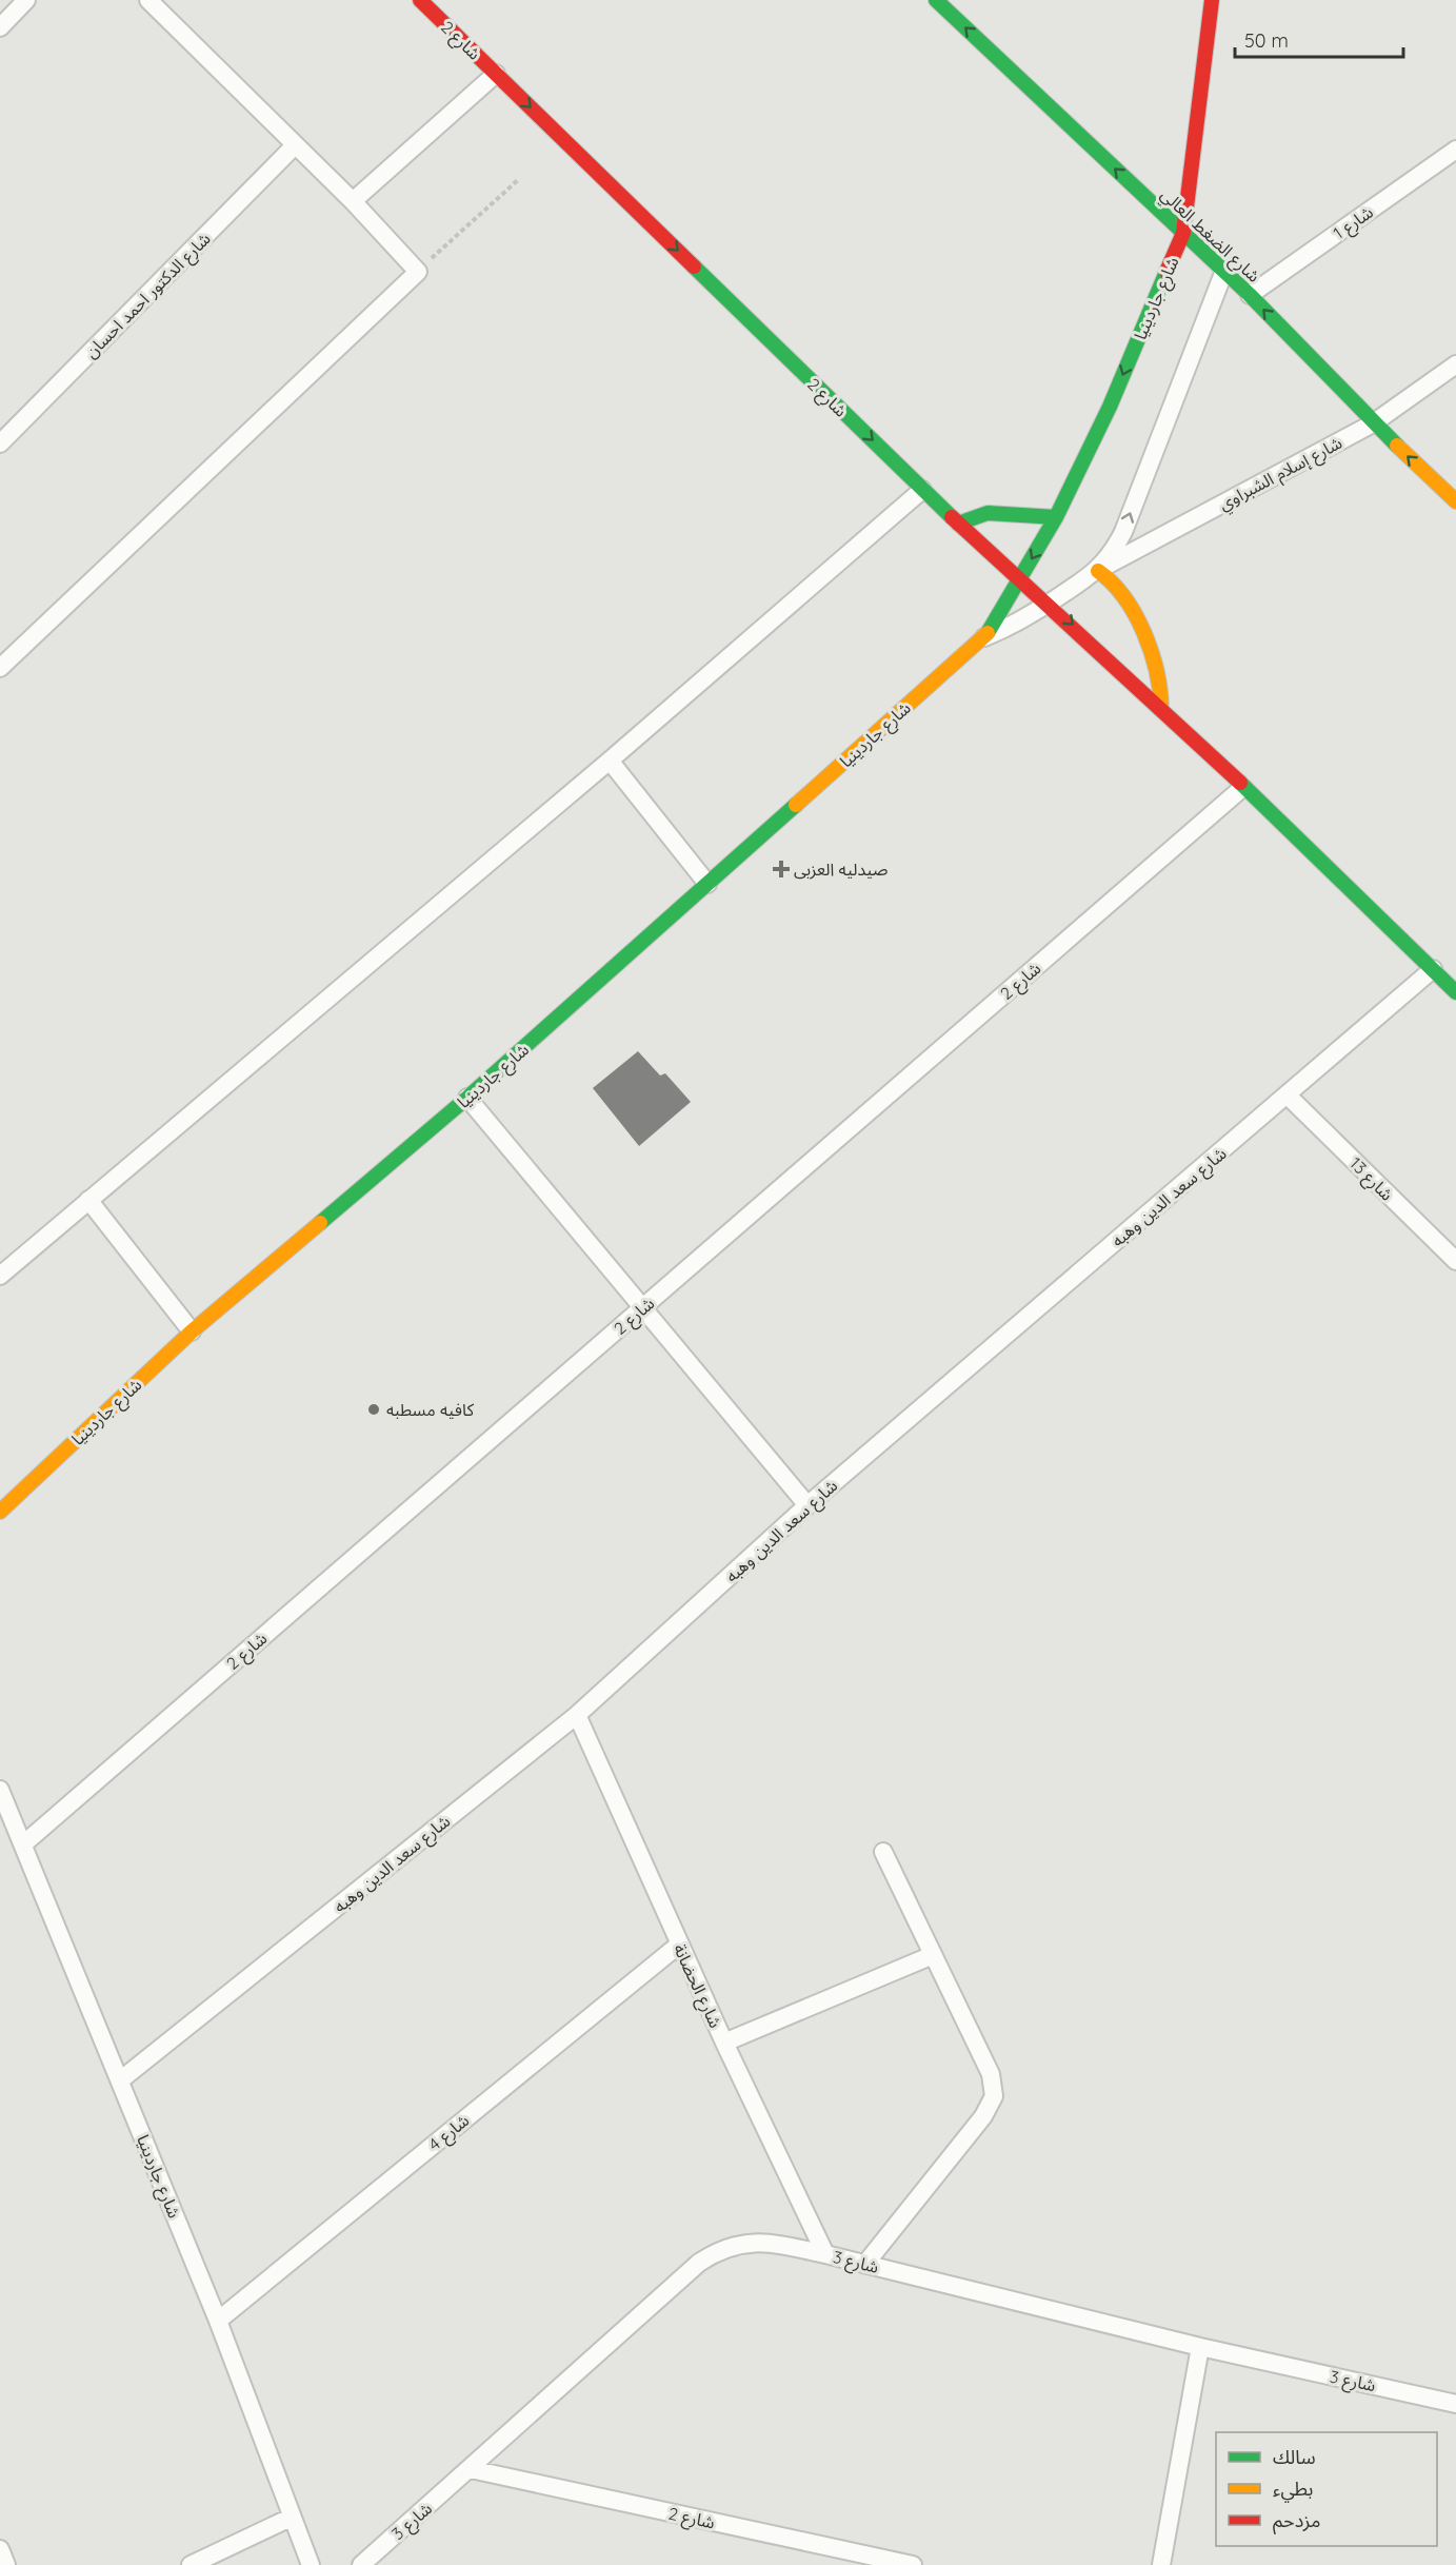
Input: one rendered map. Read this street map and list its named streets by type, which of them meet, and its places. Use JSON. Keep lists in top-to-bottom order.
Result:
{
  "streets": {
    "street": [
      "شارع 2",
      "شارع 1",
      "شارع الضغط العالي",
      "شارع الدكتور احمد احسان",
      "شارع جاردينيا",
      "شارع إسلام الشبراوي",
      "شارع 13",
      "شارع سعد الدين وهبه",
      "شارع الحضانة",
      "شارع 4",
      "شارع 3"
    ]
  },
  "crossings": [
    ["شارع 2", "شارع جاردينيا"],
    ["شارع 2", "شارع سعد الدين وهبه"],
    ["شارع 2", "شارع 3"],
    ["شارع 1", "شارع الضغط العالي"],
    ["شارع الضغط العالي", "شارع جاردينيا"],
    ["شارع الضغط العالي", "شارع إسلام الشبراوي"],
    ["شارع جاردينيا", "شارع إسلام الشبراوي"],
    ["شارع جاردينيا", "شارع سعد الدين وهبه"],
    ["شارع جاردينيا", "شارع 4"],
    ["شارع 13", "شارع سعد الدين وهبه"],
    ["شارع سعد الدين وهبه", "شارع الحضانة"],
    ["شارع الحضانة", "شارع 4"],
    ["شارع الحضانة", "شارع 3"]
  ],
  "one_way": ["شارع الضغط العالي"],
  "places": {
    "health": ["صيدليه العزبى"],
    "other": ["كافيه مسطبه"]
  },
  "legend": ["سالك", "بطيء", "مزدحم"],
  "scale_bar": "50 m"
}
